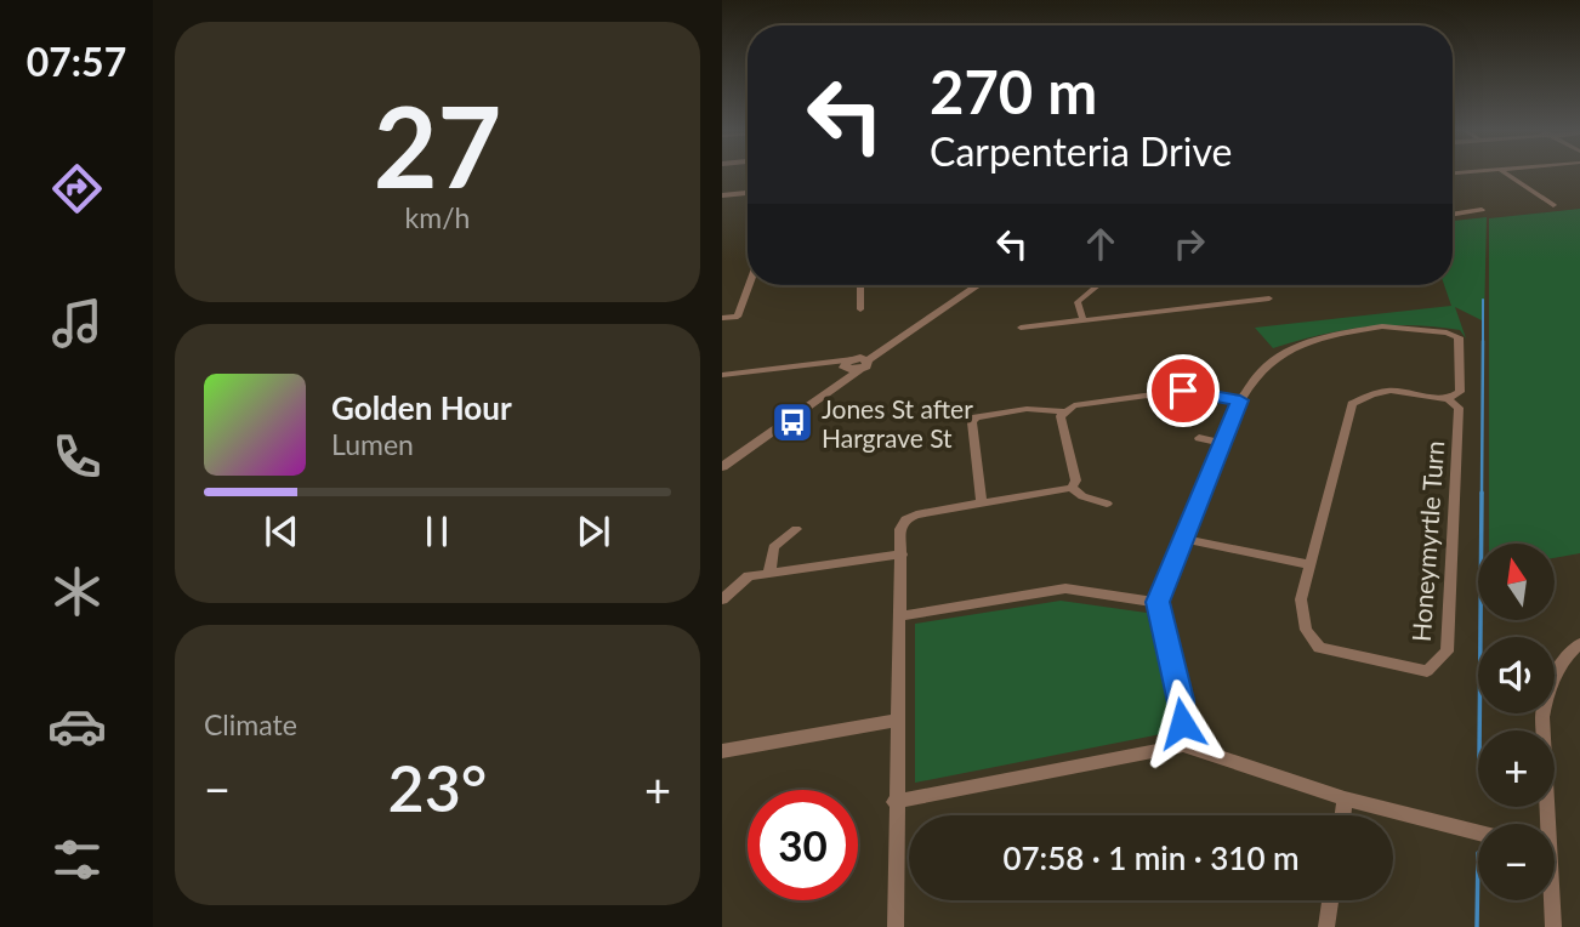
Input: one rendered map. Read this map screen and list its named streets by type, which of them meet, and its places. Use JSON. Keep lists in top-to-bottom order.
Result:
{
  "streets": {
    "street": ["Honeymyrtle Turn"]
  },
  "places": {
    "bus stop": ["Jones St after Hargrave St"]
  },
  "north": "top",
  "page": {
    "tabs": "07:57",
    "tile": [
      ["27", "km/h"],
      "Climate"
    ],
    "turn": ["270 m", "Carpenteria Drive"],
    "song": ["Golden Hour", "Lumen"],
    "map_buttons": ["+", "−"],
    "heat": ["−", "23°", "+"],
    "limit": "30",
    "trip": "07:58 · 1 min · 310 m"
  }
}
